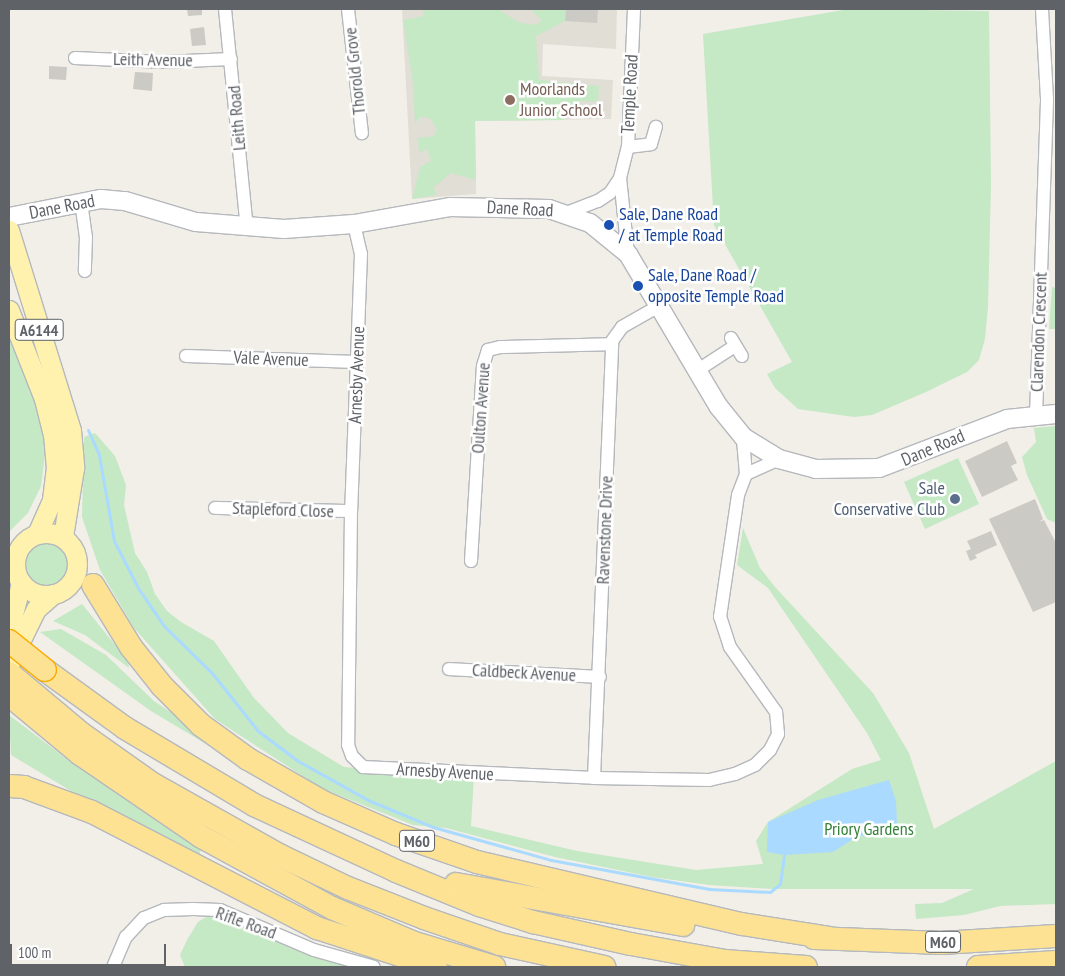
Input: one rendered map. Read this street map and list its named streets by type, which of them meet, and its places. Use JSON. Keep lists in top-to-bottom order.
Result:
{
  "streets": {
    "highway": ["M60"],
    "main road": ["Dane Road", "A6144"],
    "street": [
      "Leith Avenue",
      "Thorold Grove",
      "Temple Road",
      "Leith Road",
      "Clarendon Crescent",
      "Vale Avenue",
      "Arnesby Avenue",
      "Oulton Avenue",
      "Stapleford Close",
      "Ravenstone Drive",
      "Caldbeck Avenue",
      "Rifle Road"
    ]
  },
  "crossings": [
    ["Leith Avenue", "Leith Road"],
    ["Temple Road", "Dane Road"],
    ["Leith Road", "Dane Road"],
    ["Dane Road", "Clarendon Crescent"],
    ["Dane Road", "Arnesby Avenue"],
    ["Vale Avenue", "Arnesby Avenue"],
    ["Arnesby Avenue", "Stapleford Close"],
    ["Arnesby Avenue", "Ravenstone Drive"],
    ["Oulton Avenue", "Ravenstone Drive"],
    ["Ravenstone Drive", "Caldbeck Avenue"]
  ],
  "parks": ["Priory Gardens"],
  "places": [
    "Moorlands Junior School",
    "Sale, Dane Road / at Temple Road",
    "Sale, Dane Road / opposite Temple Road",
    "Sale Conservative Club"
  ],
  "scale_bar": "100 m"
}
